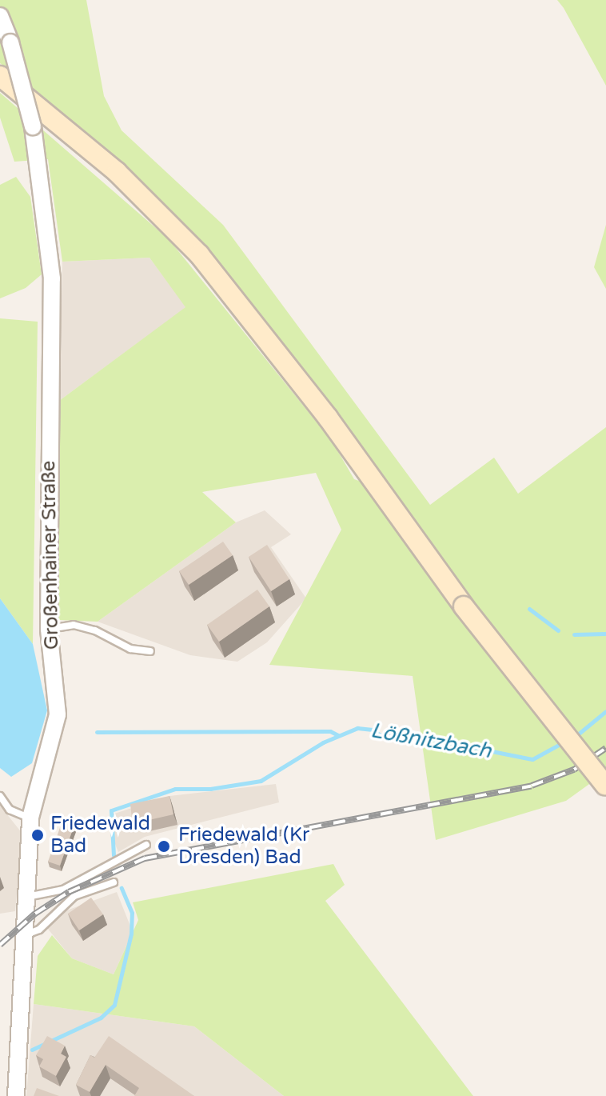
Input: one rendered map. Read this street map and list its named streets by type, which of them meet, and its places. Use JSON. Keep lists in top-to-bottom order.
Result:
{
  "streets": {
    "street": ["Großenhainer Straße"]
  },
  "water": ["Lößnitzbach"],
  "places": ["Friedewald Bad", "Friedewald (Kr Dresden) Bad"]
}
